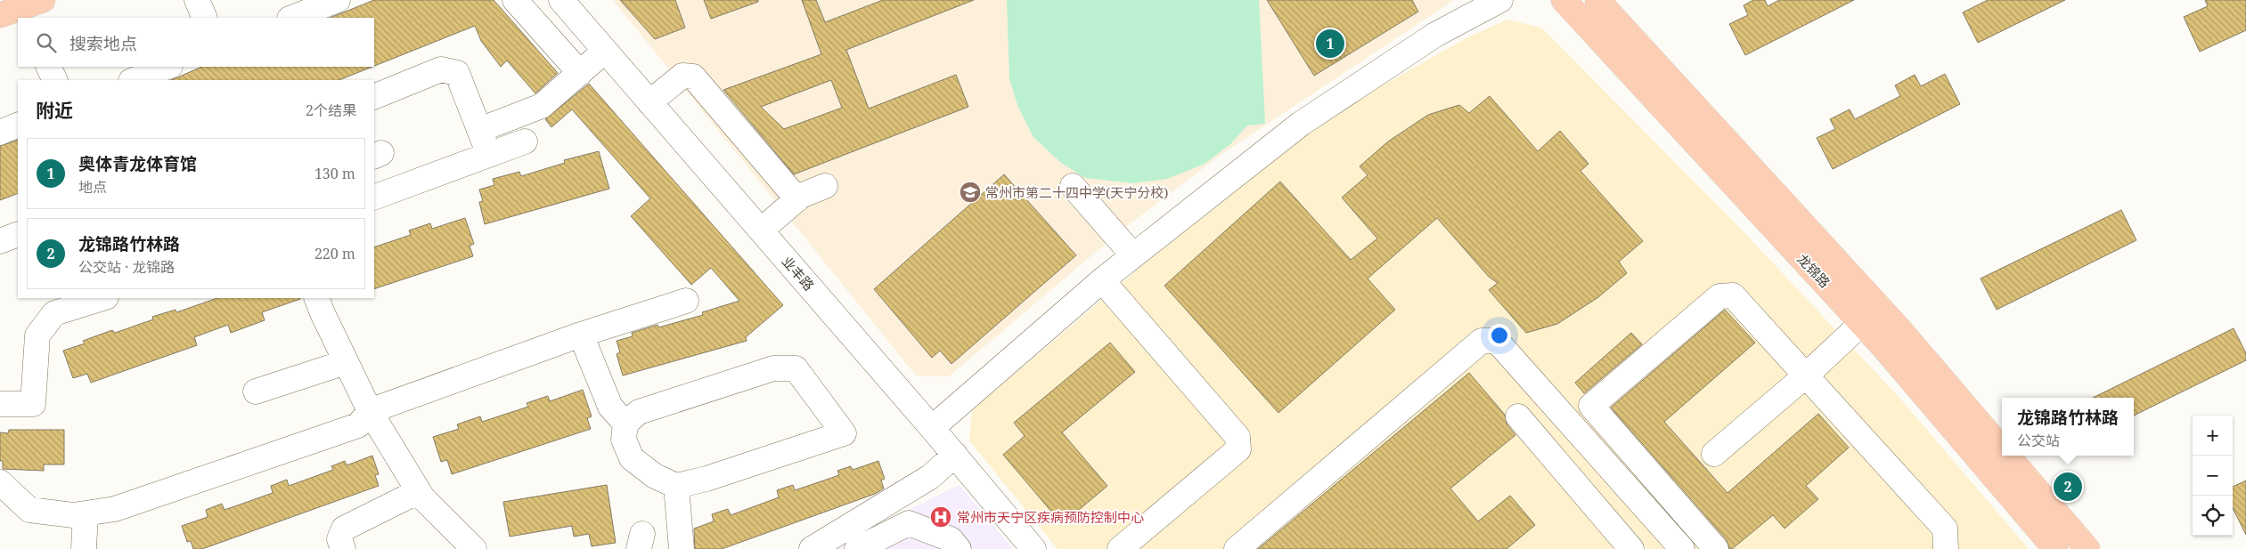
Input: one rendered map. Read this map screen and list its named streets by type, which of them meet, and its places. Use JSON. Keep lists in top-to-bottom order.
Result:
{
  "streets": {
    "main road": ["龙锦路"],
    "street": ["业丰路"]
  },
  "places": {
    "school or university": ["常州市第二十四中学(天宁分校)"],
    "hospital": ["常州市天宁区疾病预防控制中心"]
  },
  "page": {
    "search": "搜索地点",
    "pins": ["1", "2"],
    "heading": ["附近", "2个结果"],
    "list": [
      {
        "mark": "1",
        "name": "奥体青龙体育馆",
        "note": "地点",
        "value": "130 m"
      },
      {
        "mark": "2",
        "name": "龙锦路竹林路",
        "note": "公交站 · 龙锦路",
        "value": "220 m"
      }
    ],
    "popup": ["龙锦路竹林路", "公交站"],
    "map_buttons": ["+", "−"]
  }
}
